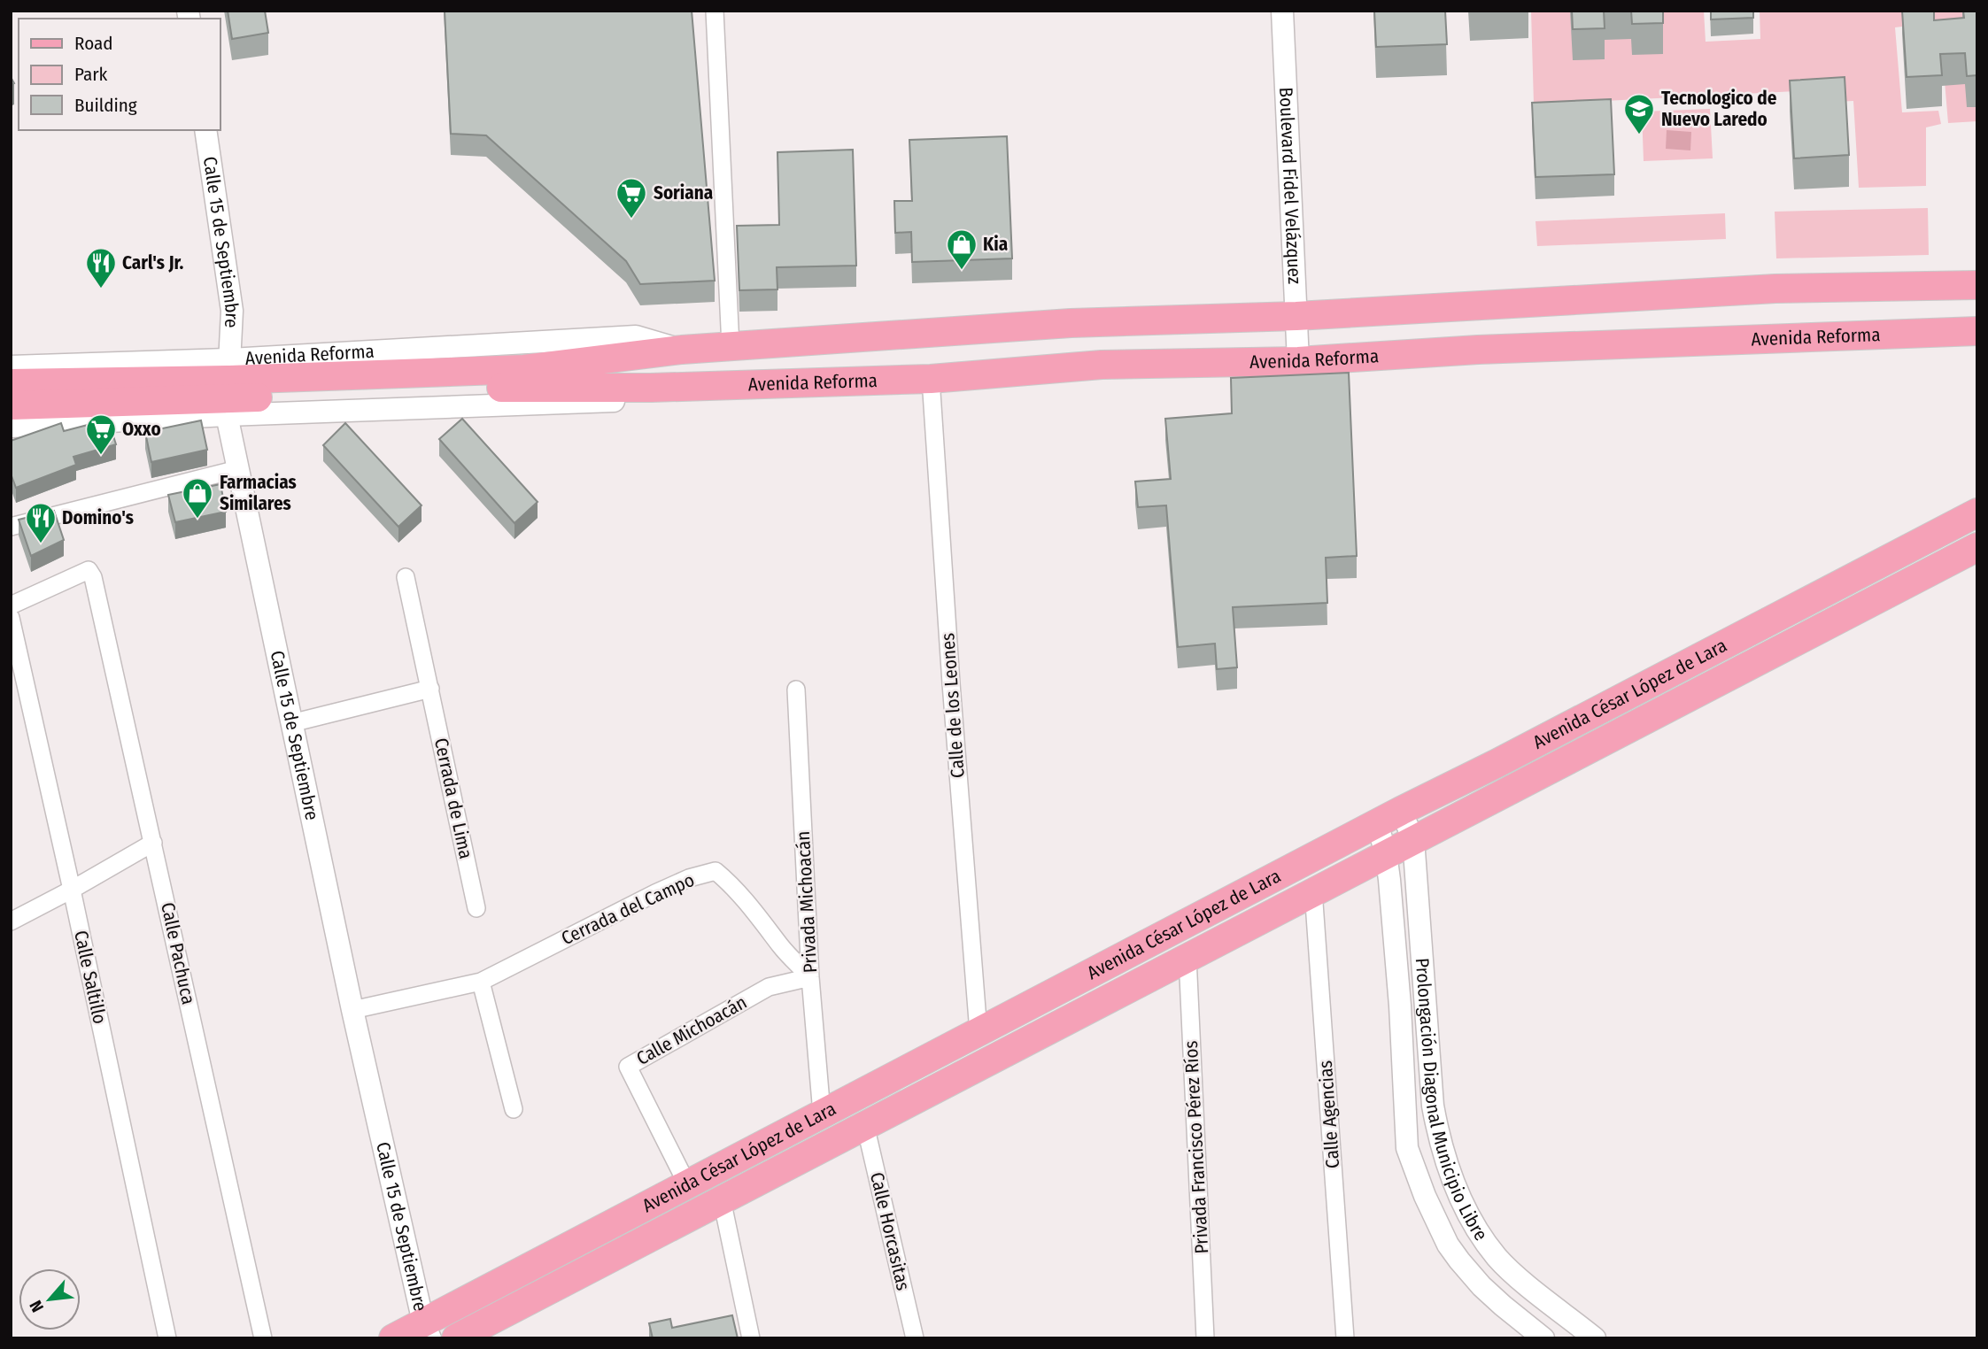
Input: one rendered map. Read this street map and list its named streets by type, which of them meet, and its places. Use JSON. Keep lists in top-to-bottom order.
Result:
{
  "streets": {
    "main road": ["Avenida Reforma", "Avenida César López de Lara"],
    "street": [
      "Boulevard Fidel Velázquez",
      "Calle 15 de Septiembre",
      "Calle de los Leones",
      "Cerrada de Lima",
      "Privada Michoacán",
      "Cerrada del Campo",
      "Calle Pachuca",
      "Calle Saltillo",
      "Calle Michoacán",
      "Prolongación Diagonal Municipio Libre",
      "Calle Agencias",
      "Privada Francisco Pérez Ríos",
      "Calle Horcasitas"
    ]
  },
  "crossings": [
    ["Boulevard Fidel Velázquez", "Avenida Reforma"],
    ["Calle 15 de Septiembre", "Avenida Reforma"],
    ["Calle 15 de Septiembre", "Avenida César López de Lara"],
    ["Calle 15 de Septiembre", "Cerrada del Campo"],
    ["Avenida Reforma", "Calle de los Leones"],
    ["Avenida César López de Lara", "Calle de los Leones"],
    ["Avenida César López de Lara", "Privada Michoacán"],
    ["Avenida César López de Lara", "Calle Michoacán"],
    ["Avenida César López de Lara", "Prolongación Diagonal Municipio Libre"],
    ["Avenida César López de Lara", "Calle Agencias"],
    ["Avenida César López de Lara", "Privada Francisco Pérez Ríos"],
    ["Avenida César López de Lara", "Calle Horcasitas"],
    ["Privada Michoacán", "Cerrada del Campo"],
    ["Privada Michoacán", "Calle Michoacán"],
    ["Cerrada del Campo", "Calle Michoacán"]
  ],
  "places": {
    "school or university": ["Tecnologico de Nuevo Laredo"],
    "supermarket": ["Soriana", "Oxxo"],
    "shop": ["Kia", "Farmacias Similares"],
    "restaurant": ["Carl's Jr.", "Domino's"]
  },
  "legend": ["Road", "Park", "Building"],
  "north": "bottom left"
}
